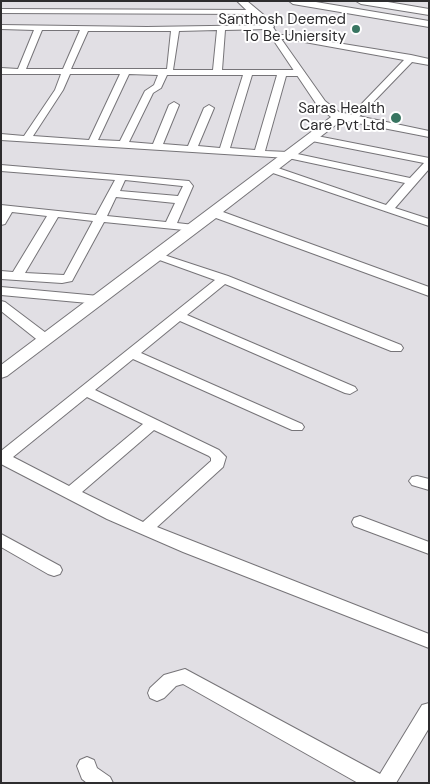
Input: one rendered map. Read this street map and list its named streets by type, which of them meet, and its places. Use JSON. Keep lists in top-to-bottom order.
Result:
{
  "places": ["Santhosh Deemed To Be Uniersity", "Saras Health Care Pvt Ltd"]
}
